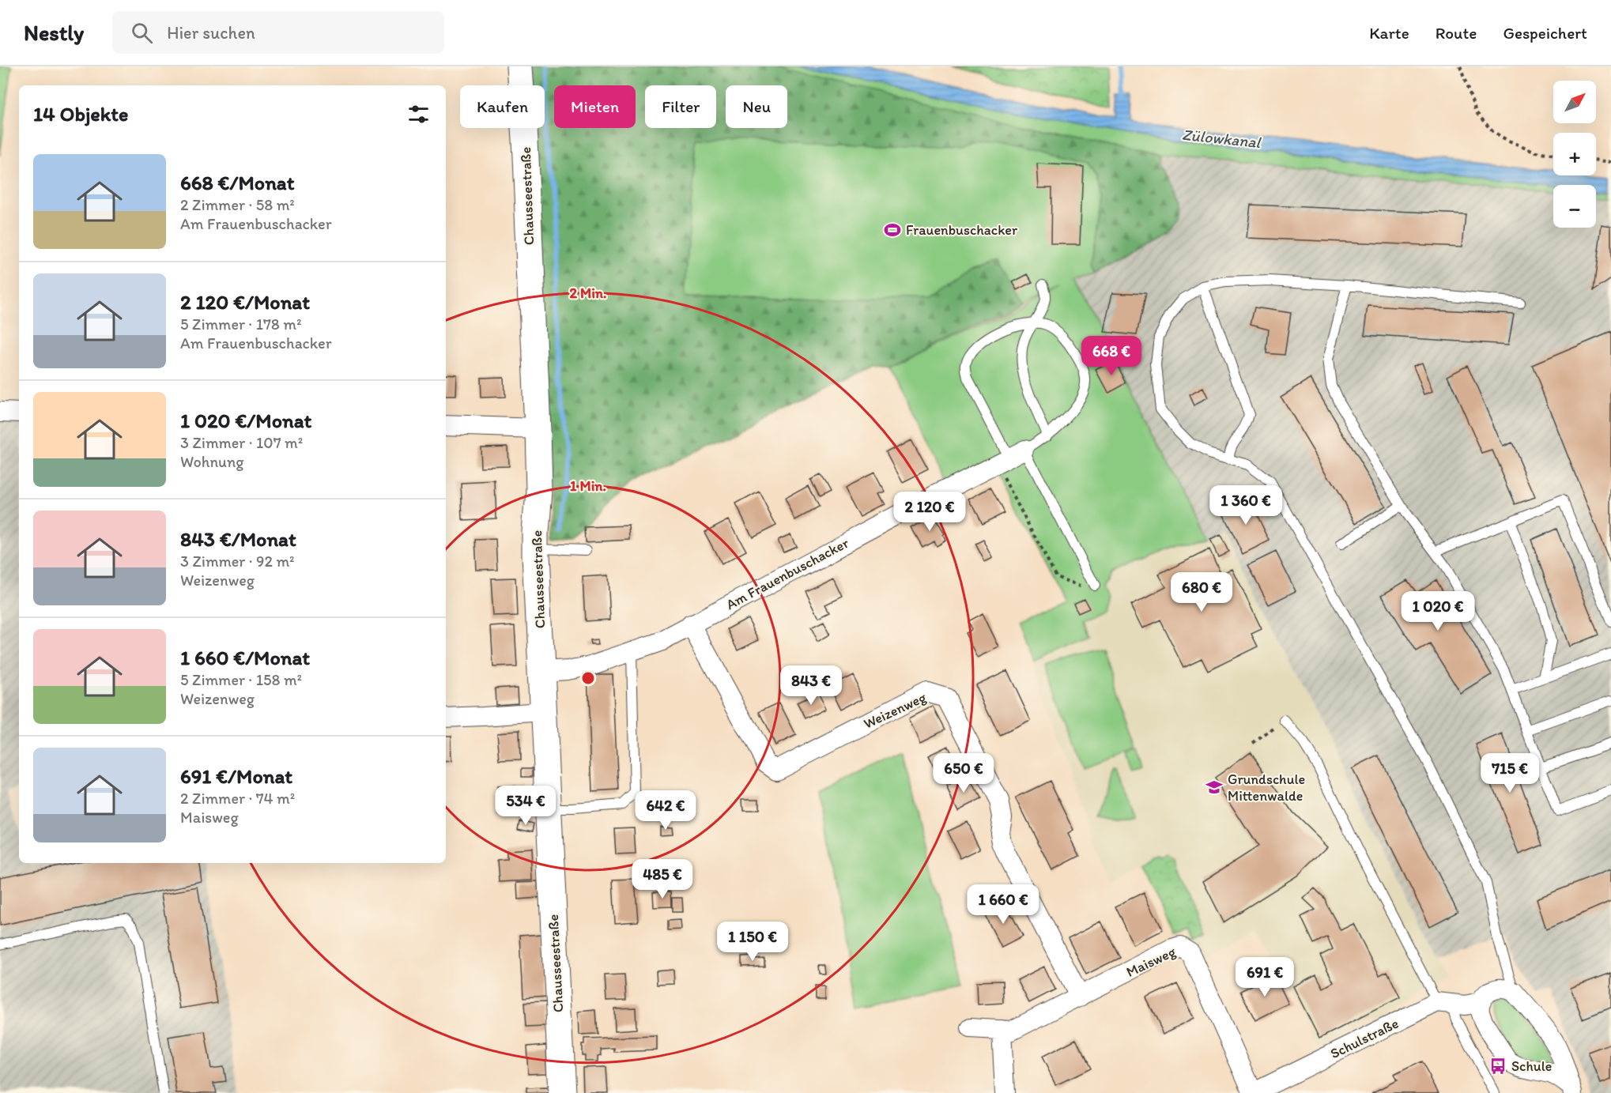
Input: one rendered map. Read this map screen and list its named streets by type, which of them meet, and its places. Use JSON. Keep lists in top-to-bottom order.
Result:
{
  "streets": {
    "street": [
      "Chausseestraße",
      "Am Frauenbuschacker",
      "Weizenweg",
      "Maisweg",
      "Schulstraße"
    ]
  },
  "crossings": [
    ["Chausseestraße", "Am Frauenbuschacker"],
    ["Am Frauenbuschacker", "Weizenweg"],
    ["Weizenweg", "Maisweg"],
    ["Maisweg", "Schulstraße"]
  ],
  "water": ["Zülowkanal"],
  "places": {
    "sports": ["Frauenbuschacker"],
    "school or university": ["Grundschule Mittenwalde"],
    "bus stop": ["Schule"]
  },
  "north": "top right",
  "page": {
    "header": "Nestly",
    "search": "Hier suchen",
    "nav": ["Karte", "Route", "Gespeichert"],
    "map_buttons": ["+", "−"],
    "chip": [
      "Kaufen",
      "Mieten",
      "Filter",
      "Neu"
    ],
    "heading": "14 Objekte",
    "list": [
      {
        "name": "668 €/Monat",
        "note": "2 Zimmer · 58 m² · Am Frauenbuschacker"
      },
      {
        "name": "2 120 €/Monat",
        "note": "5 Zimmer · 178 m² · Am Frauenbuschacker"
      },
      {
        "name": "1 020 €/Monat",
        "note": "3 Zimmer · 107 m² · Wohnung"
      },
      {
        "name": "843 €/Monat",
        "note": "3 Zimmer · 92 m² · Weizenweg"
      },
      {
        "name": "1 660 €/Monat",
        "note": "5 Zimmer · 158 m² · Weizenweg"
      },
      {
        "name": "691 €/Monat",
        "note": "2 Zimmer · 74 m² · Maisweg"
      }
    ],
    "price": [
      "668 €",
      "1 360 €",
      "2 120 €",
      "680 €",
      "1 020 €",
      "843 €",
      "650 €",
      "715 €",
      "534 €",
      "642 €",
      "485 €",
      "1 660 €",
      "1 150 €",
      "691 €"
    ]
  },
  "rings": ["2 Min.", "1 Min."]
}
